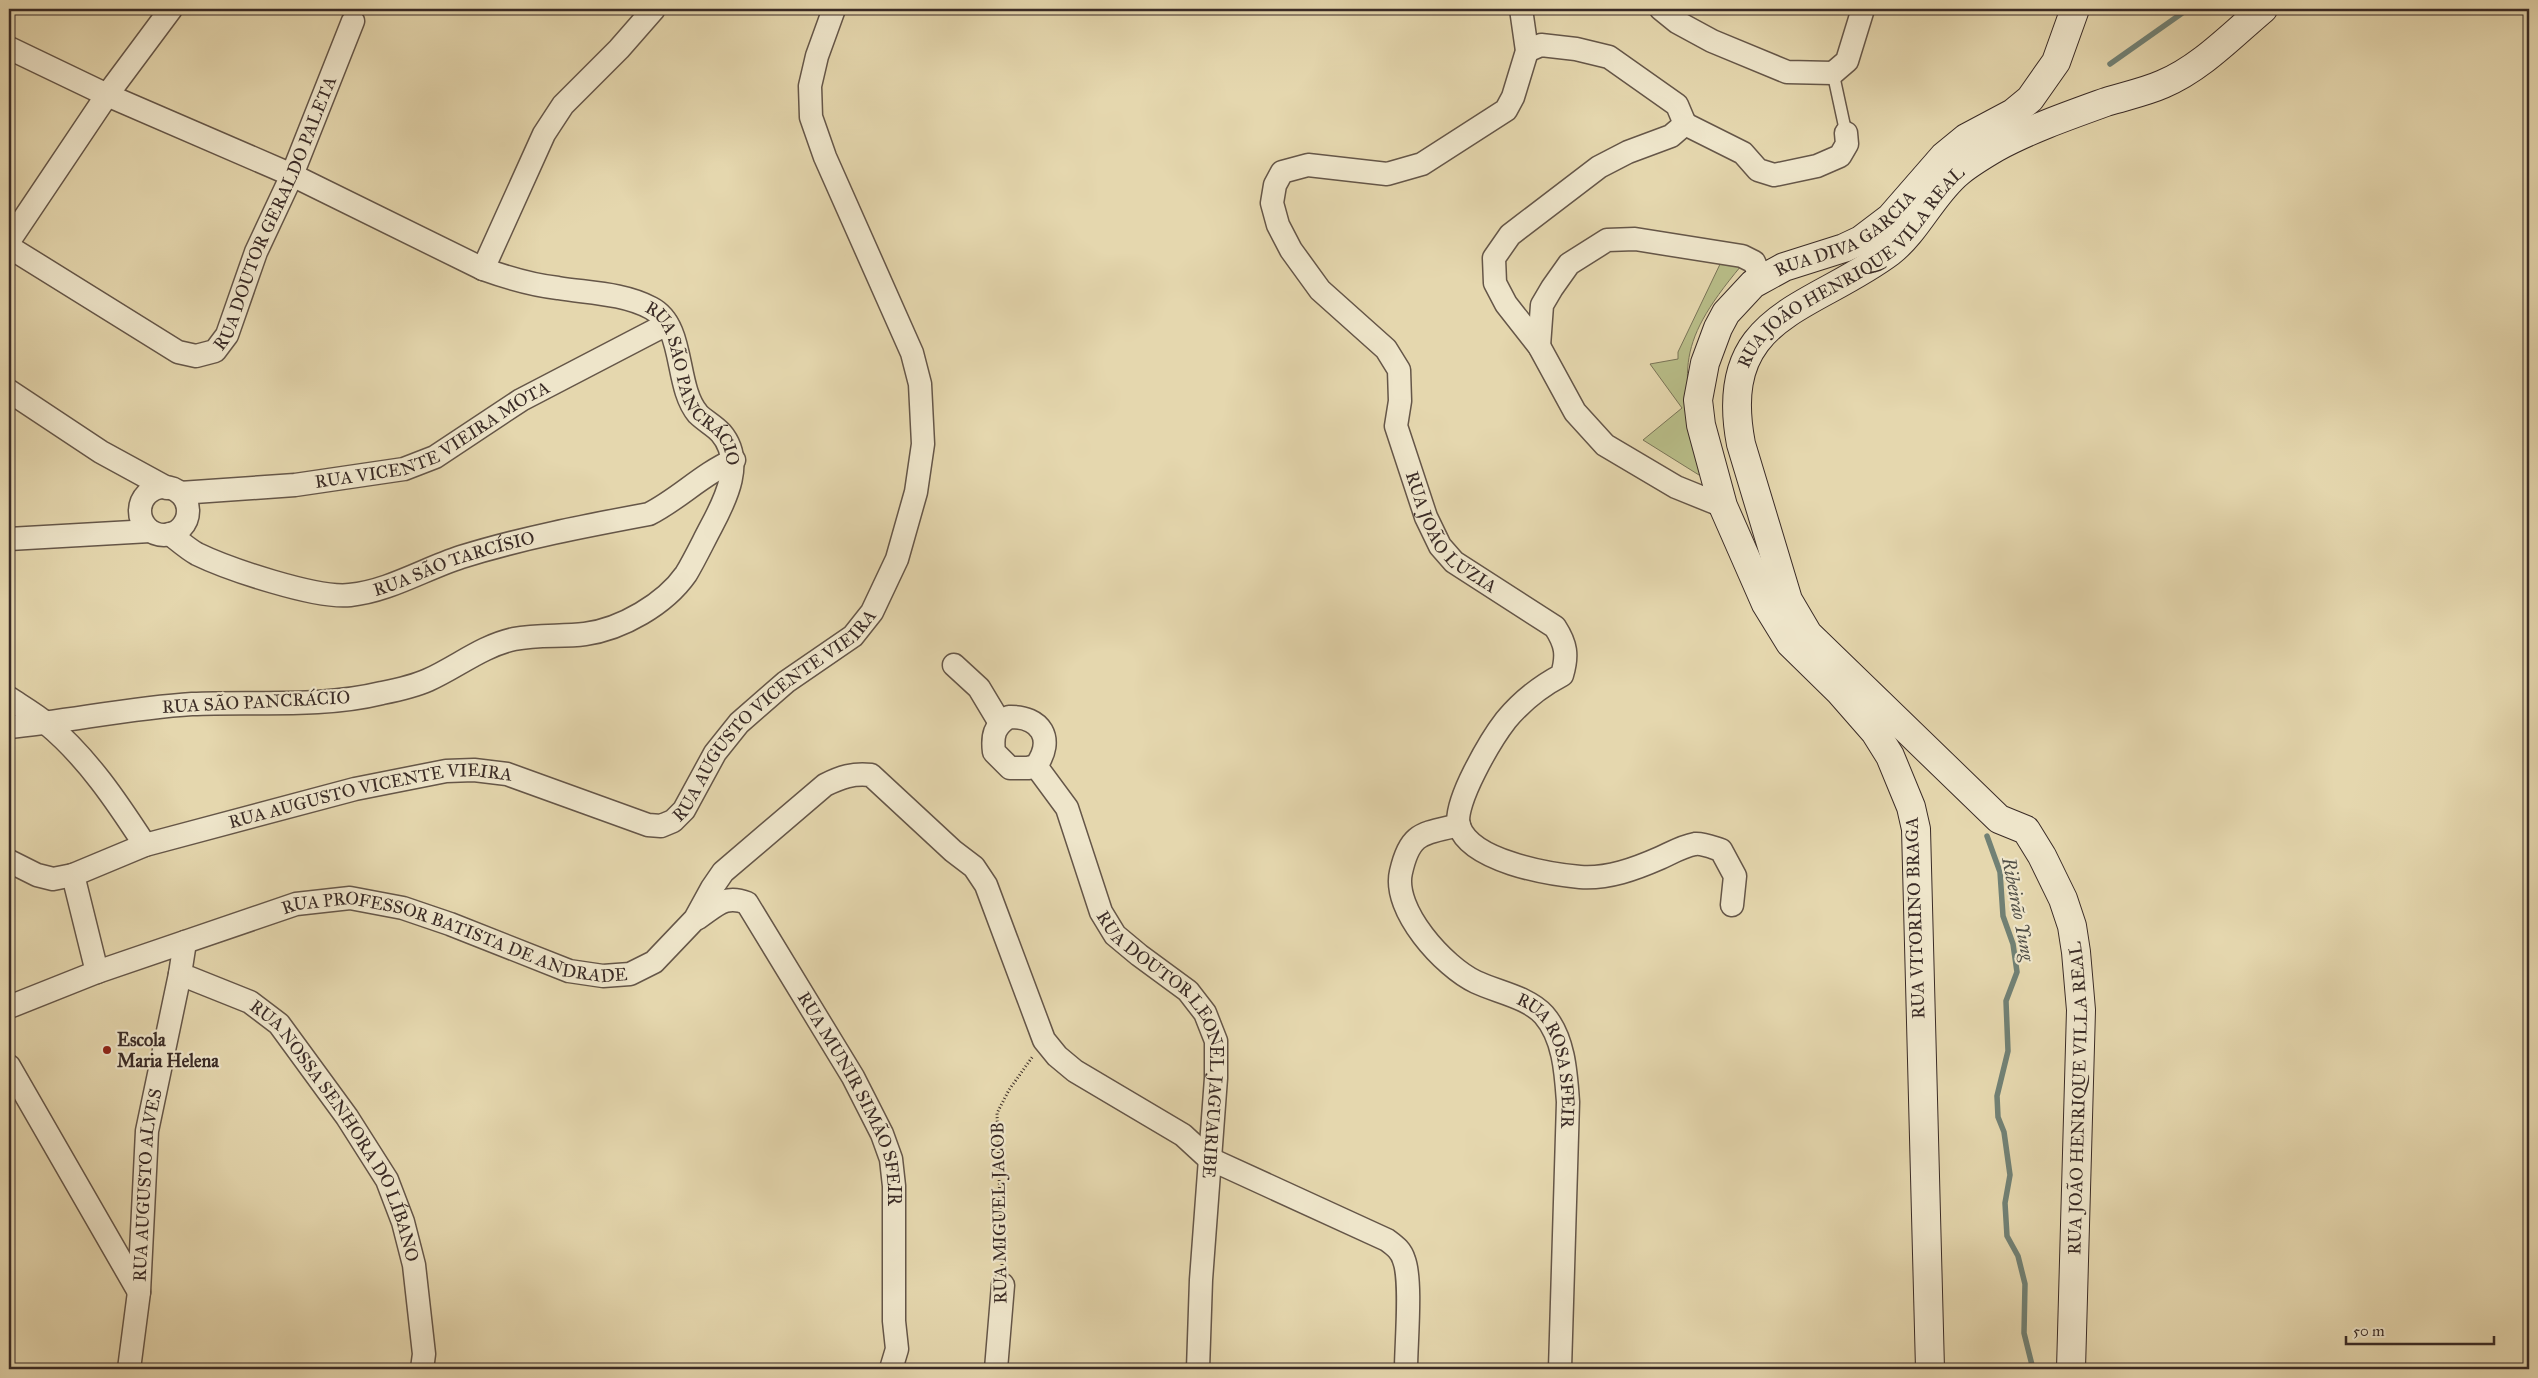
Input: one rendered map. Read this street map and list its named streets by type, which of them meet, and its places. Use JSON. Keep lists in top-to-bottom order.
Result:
{
  "streets": {
    "main road": [
      "RUA DIVA GARCIA",
      "RUA JOÃO HENRIQUE VILA REAL",
      "RUA VITORINO BRAGA",
      "RUA JOÃO HENRIQUE VILLA REAL"
    ],
    "street": [
      "RUA DOUTOR GERALDO PALETA",
      "RUA SÃO PANCRÁCIO",
      "RUA VICENTE VIEIRA MOTA",
      "RUA JOÃO LUZIA",
      "RUA SÃO TARCÍSIO",
      "RUA AUGUSTO VICENTE VIEIRA",
      "RUA PROFESSOR BATISTA DE ANDRADE",
      "RUA DOUTOR LEONEL JAGUARIBE",
      "RUA ROSA SFEIR",
      "RUA MUNIR SIMÃO SFEIR",
      "RUA NOSSA SENHORA DO LÍBANO",
      "RUA AUGUSTO ALVES",
      "RUA MIGUEL JACOB"
    ]
  },
  "crossings": [
    ["RUA DOUTOR GERALDO PALETA", "RUA SÃO PANCRÁCIO"],
    ["RUA DIVA GARCIA", "RUA VITORINO BRAGA"],
    ["RUA JOÃO HENRIQUE VILA REAL", "RUA JOÃO HENRIQUE VILLA REAL"],
    ["RUA SÃO PANCRÁCIO", "RUA VICENTE VIEIRA MOTA"],
    ["RUA SÃO PANCRÁCIO", "RUA SÃO TARCÍSIO"],
    ["RUA VICENTE VIEIRA MOTA", "RUA SÃO TARCÍSIO"],
    ["RUA JOÃO LUZIA", "RUA ROSA SFEIR"],
    ["RUA PROFESSOR BATISTA DE ANDRADE", "RUA MUNIR SIMÃO SFEIR"],
    ["RUA PROFESSOR BATISTA DE ANDRADE", "RUA MIGUEL JACOB"],
    ["RUA NOSSA SENHORA DO LÍBANO", "RUA AUGUSTO ALVES"]
  ],
  "water": ["Ribeirão Yung"],
  "places": ["Escola Maria Helena"],
  "scale_bar": "50 m"
}
